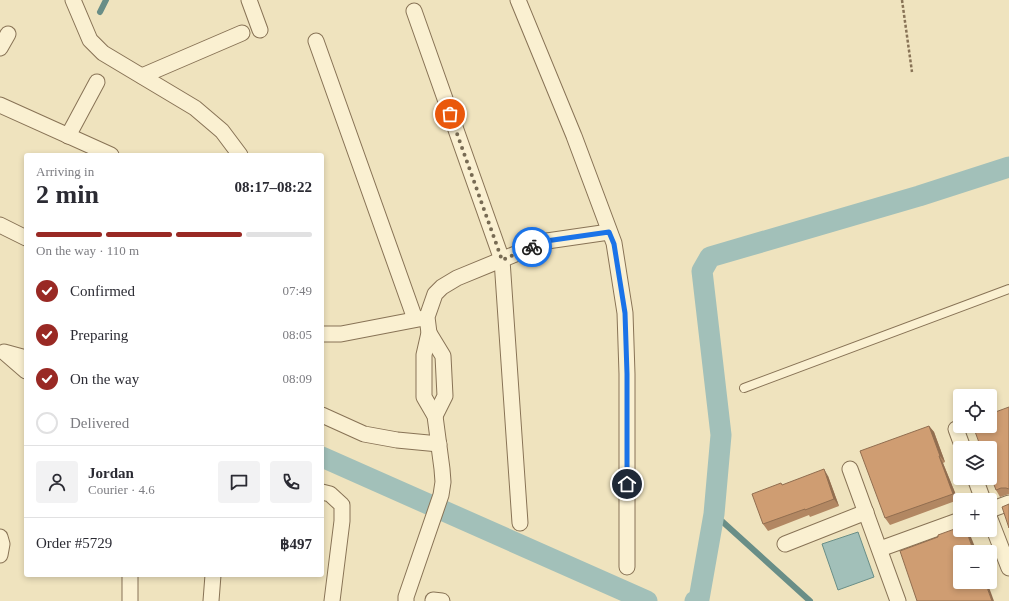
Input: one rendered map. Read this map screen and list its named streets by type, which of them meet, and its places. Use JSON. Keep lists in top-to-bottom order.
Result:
{
  "page": {
    "heading": ["2 min", "Arriving in", "08:17–08:22"],
    "panel": [
      "Jordan",
      "Courier · 4.6",
      "Order #5729",
      "฿497"
    ],
    "bar": "On the way · 110 m",
    "list": [
      ["Confirmed", "07:49"],
      ["Preparing", "08:05"],
      ["On the way", "08:09"],
      "Delivered"
    ],
    "map_buttons": ["+", "−"]
  }
}
